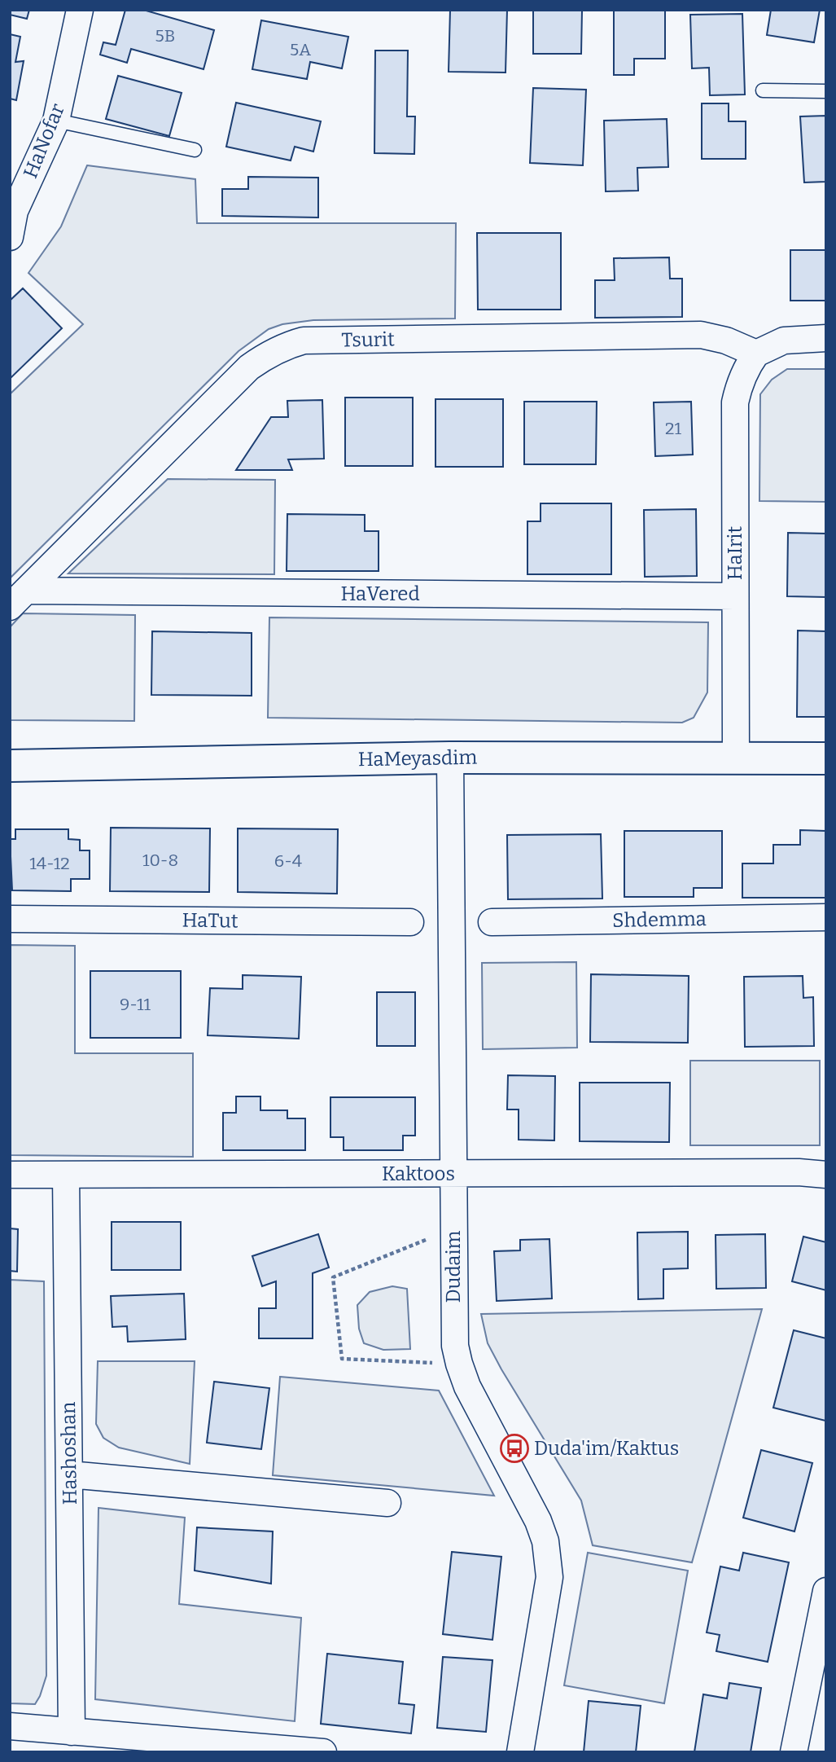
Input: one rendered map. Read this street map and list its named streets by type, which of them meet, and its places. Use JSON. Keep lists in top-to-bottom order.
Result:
{
  "streets": {
    "street": [
      "HaNofar",
      "Tsurit",
      "HaIrit",
      "HaVered",
      "HaMeyasdim",
      "Shdemma",
      "HaTut",
      "Kaktoos",
      "Dudaim",
      "Hashoshan"
    ]
  },
  "crossings": [
    ["Tsurit", "HaIrit"],
    ["Tsurit", "HaVered"],
    ["HaIrit", "HaVered"],
    ["HaIrit", "HaMeyasdim"],
    ["HaMeyasdim", "Dudaim"],
    ["Kaktoos", "Dudaim"],
    ["Kaktoos", "Hashoshan"]
  ],
  "places": {
    "bus stop": ["Duda'im/Kaktus"]
  },
  "house_numbers": [
    "5B",
    "5A",
    "21",
    "10-8",
    "6-4",
    "14-12",
    "9-11"
  ]
}
